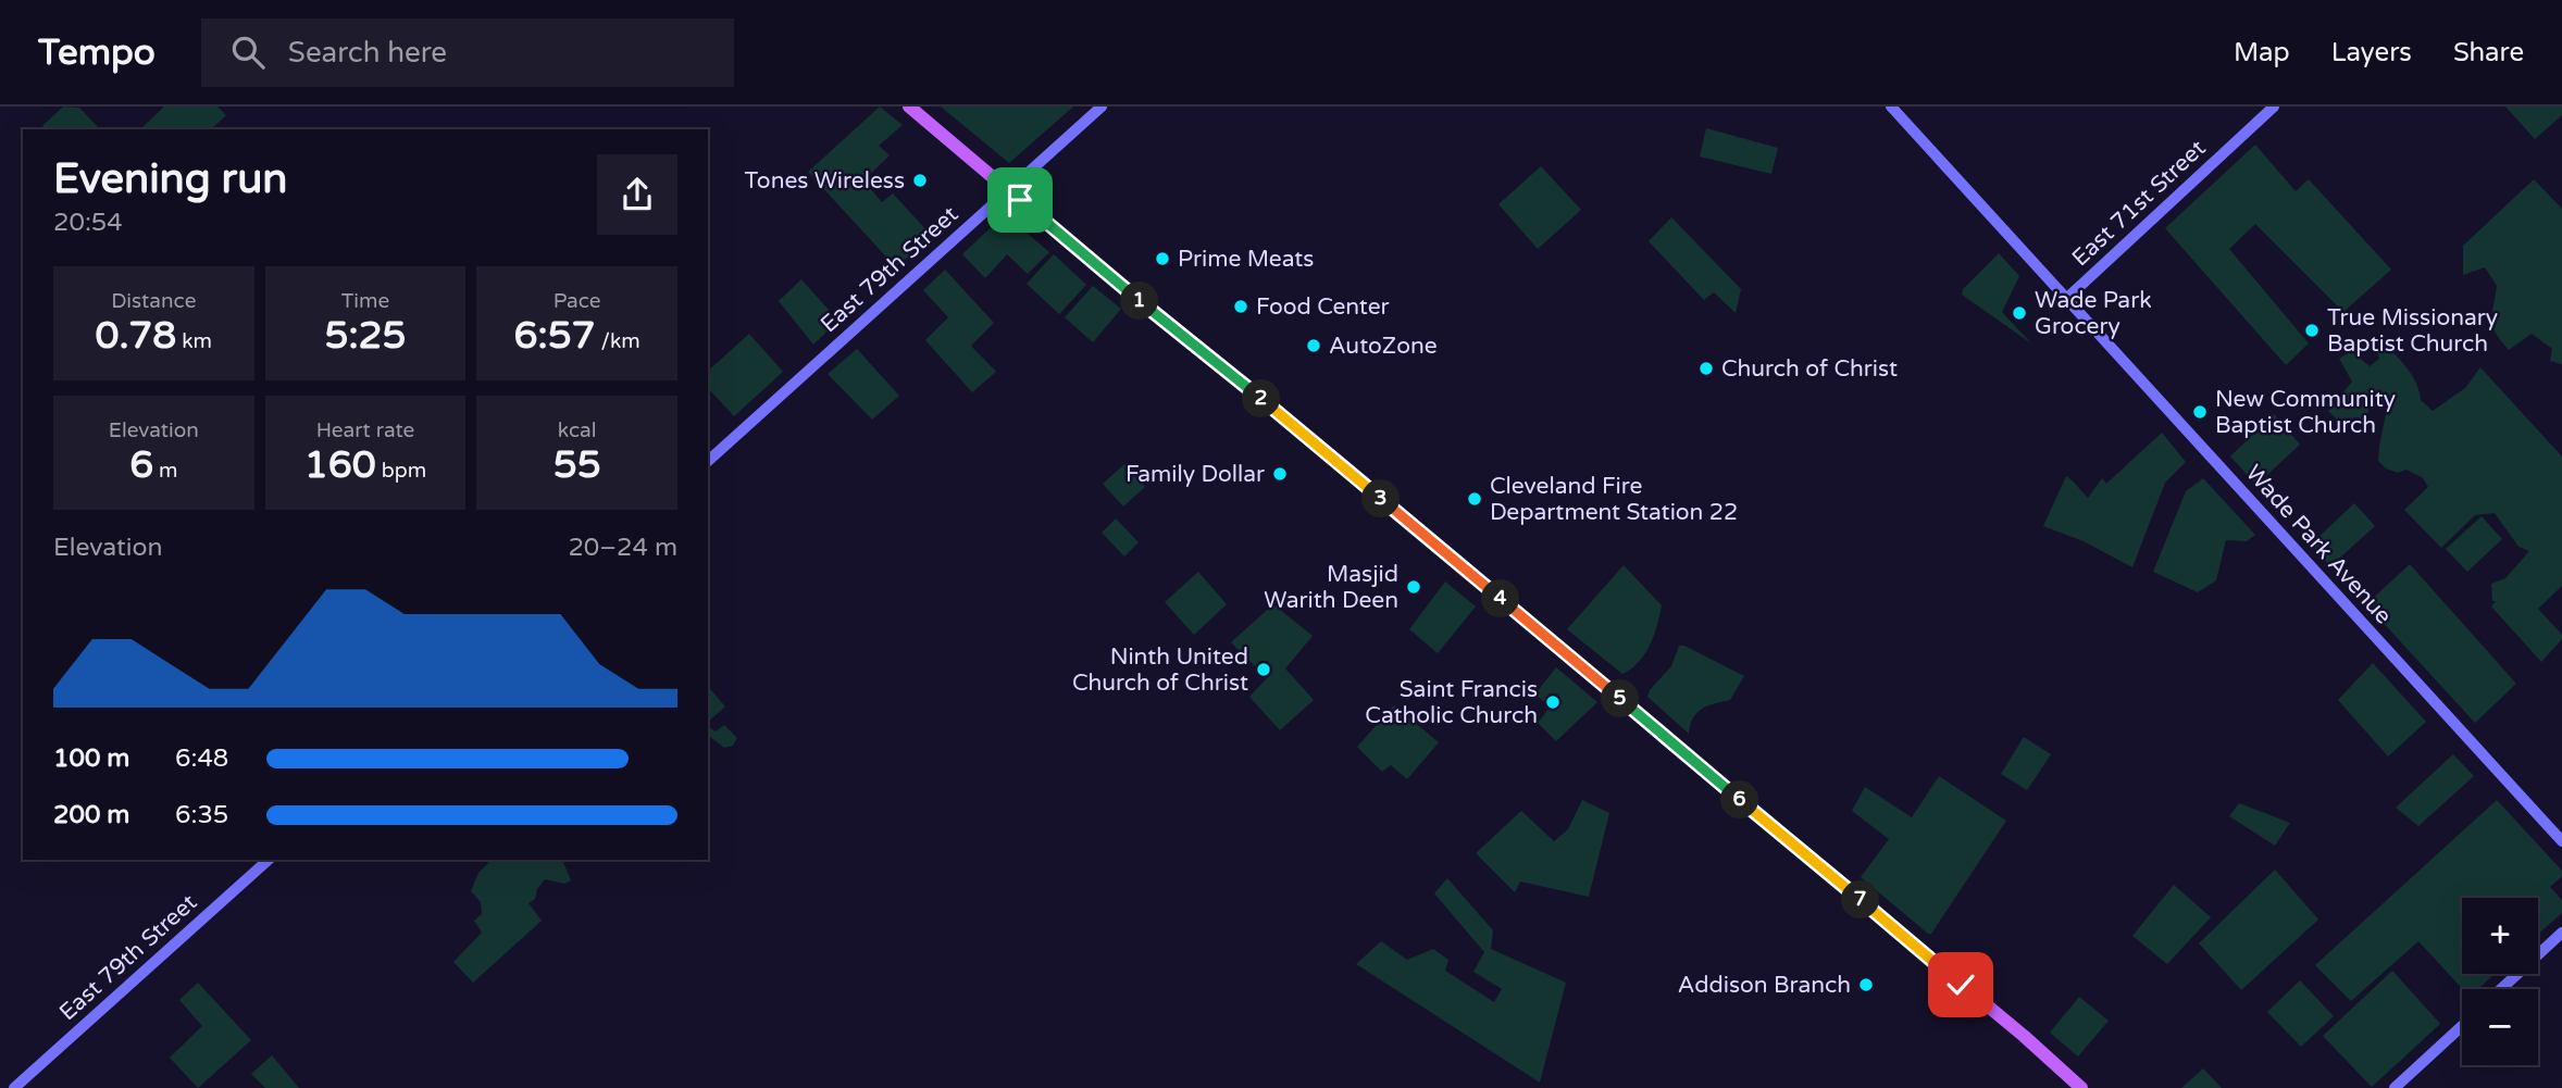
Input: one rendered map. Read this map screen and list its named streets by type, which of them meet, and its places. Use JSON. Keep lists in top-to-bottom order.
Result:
{
  "streets": {
    "street": ["East 71st Street", "East 79th Street", "Wade Park Avenue"]
  },
  "crossings": [
    ["East 71st Street", "Wade Park Avenue"]
  ],
  "places": [
    "Tones Wireless",
    "Prime Meats",
    "Food Center",
    "Wade Park Grocery",
    "True Missionary Baptist Church",
    "AutoZone",
    "Church of Christ",
    "New Community Baptist Church",
    "Family Dollar",
    "Cleveland Fire Department Station 22",
    "Masjid Warith Deen",
    "Ninth United Church of Christ",
    "Saint Francis Catholic Church",
    "Addison Branch"
  ],
  "page": {
    "header": "Tempo",
    "search": "Search here",
    "nav": ["Map", "Layers", "Share"],
    "heading": ["Evening run", "20:54"],
    "stats": [
      ["Distance", "0.78 km"],
      ["Time", "5:25"],
      ["Pace", "6:57 /km"],
      ["Elevation", "6 m"],
      ["Heart rate", "160 bpm"],
      ["kcal", "55"]
    ],
    "pins": [
      "1",
      "2",
      "3",
      "4",
      "5",
      "6",
      "7"
    ],
    "chart": ["Elevation", "20–24 m"],
    "list": [
      {
        "name": "100 m",
        "note": "6:48"
      },
      {
        "name": "200 m",
        "note": "6:35"
      }
    ],
    "map_buttons": ["+", "−"]
  }
}
